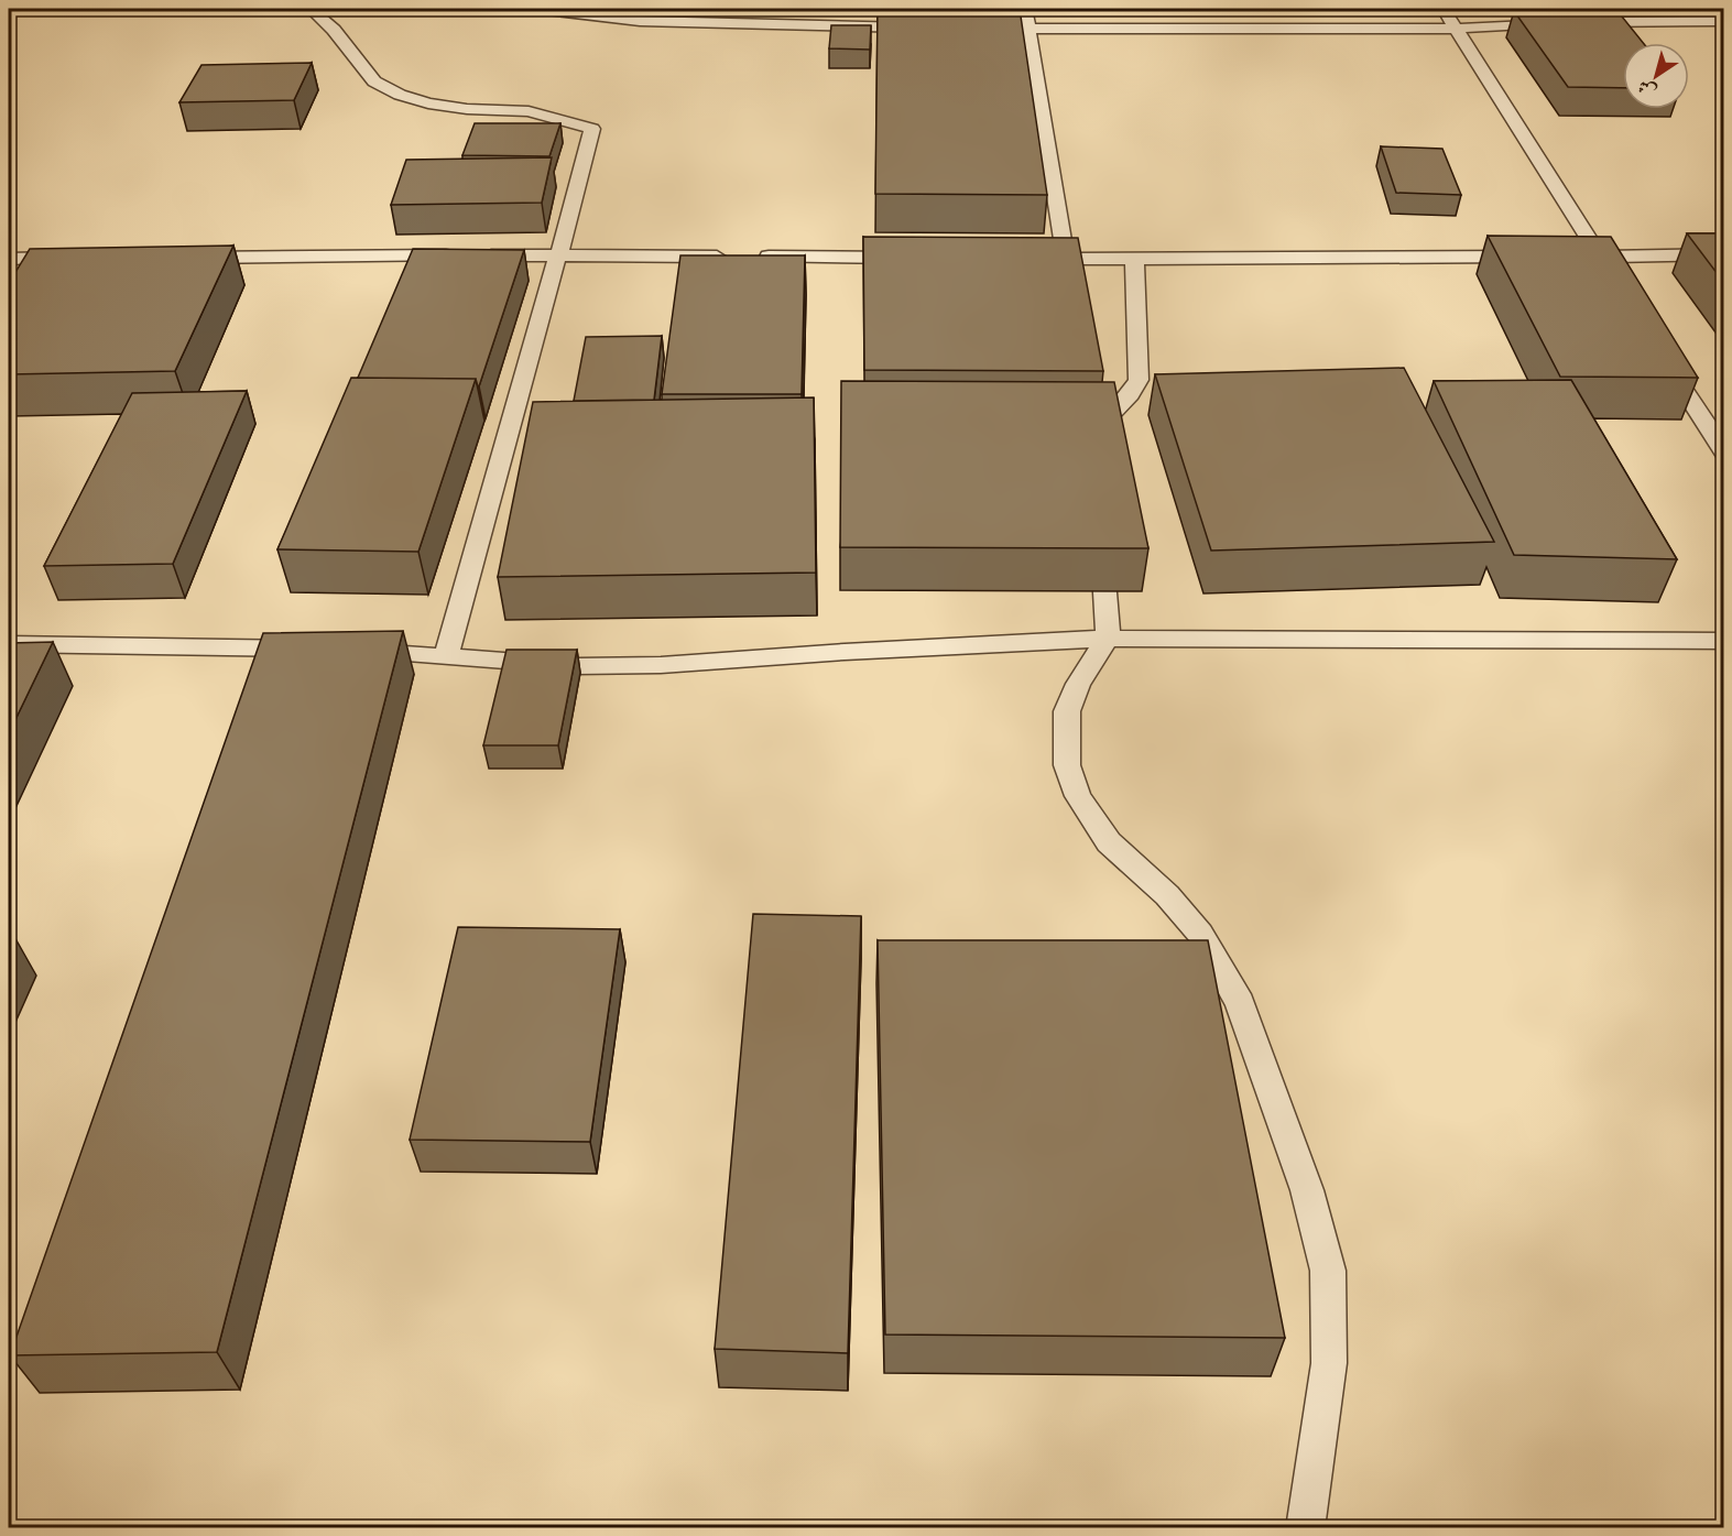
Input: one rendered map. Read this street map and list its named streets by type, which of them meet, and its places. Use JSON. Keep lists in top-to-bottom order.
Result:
{
  "north": "bottom left"
}
